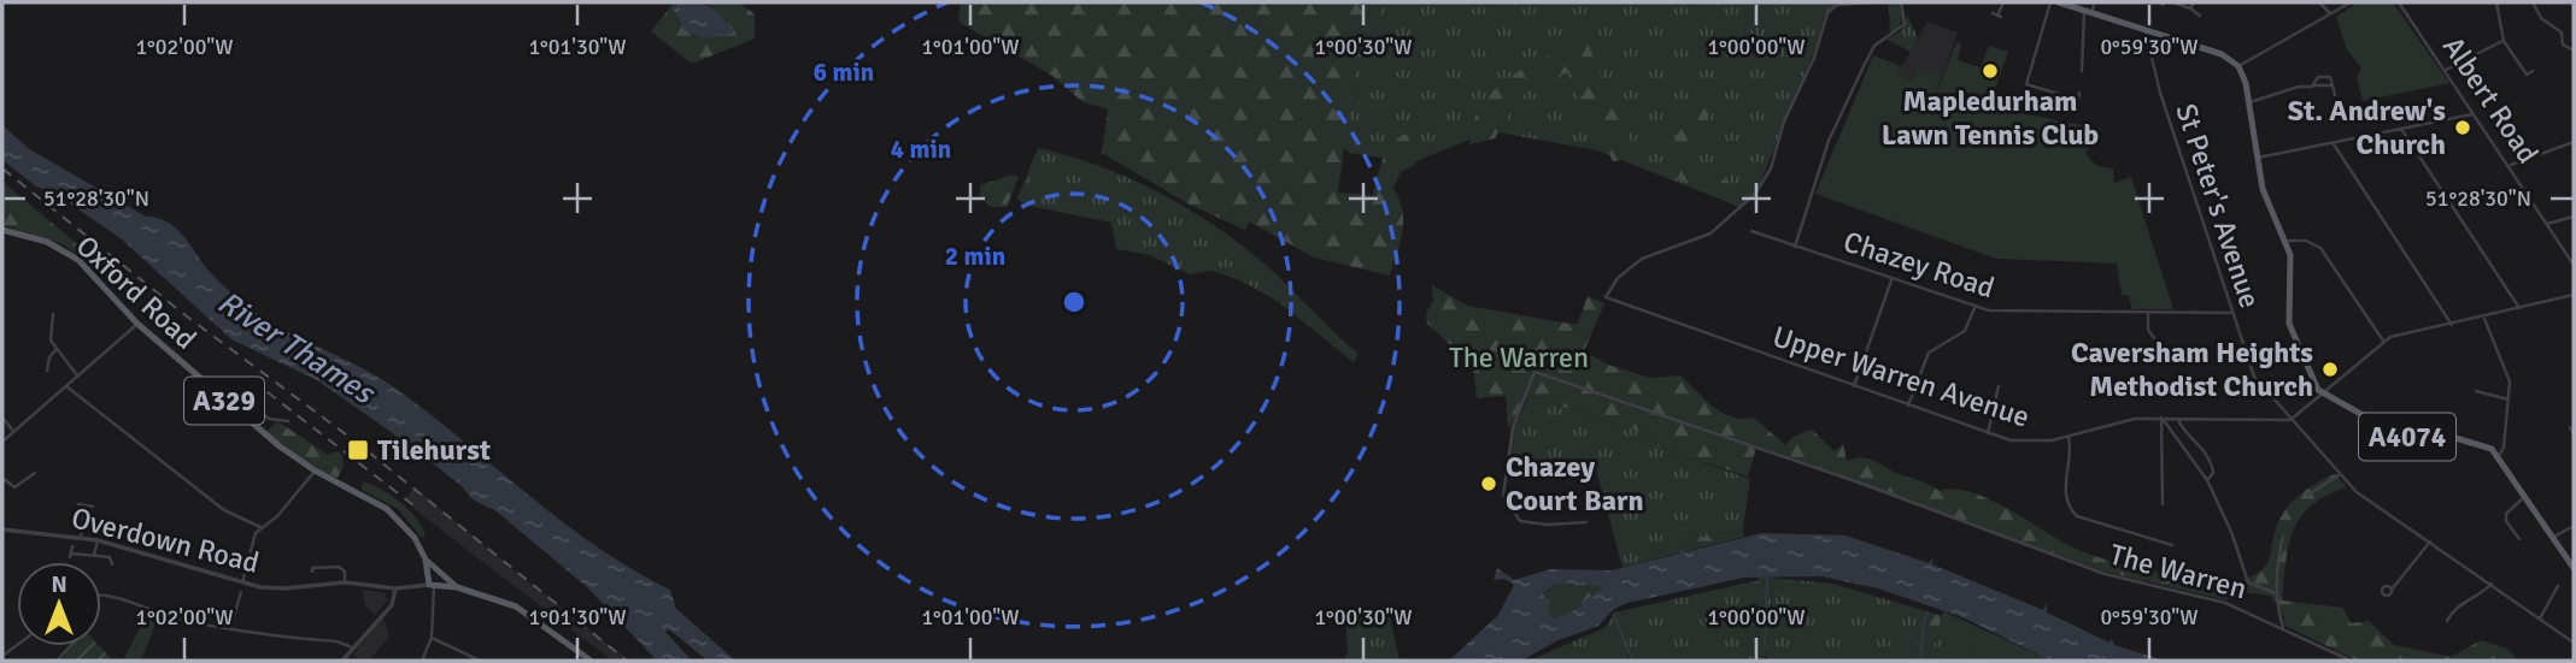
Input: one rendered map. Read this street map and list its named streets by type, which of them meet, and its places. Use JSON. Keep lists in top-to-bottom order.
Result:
{
  "streets": {
    "main road": ["Oxford Road", "A329", "A4074"],
    "street": [
      "Albert Road",
      "St Peter's Avenue",
      "Chazey Road",
      "Upper Warren Avenue",
      "Overdown Road",
      "The Warren"
    ]
  },
  "crossings": [
    ["St Peter's Avenue", "Chazey Road"],
    ["St Peter's Avenue", "Upper Warren Avenue"],
    ["Oxford Road", "Overdown Road"]
  ],
  "water": ["River Thames"],
  "parks": ["The Warren"],
  "places": {
    "other": [
      "Mapledurham Lawn Tennis Club",
      "St. Andrew's Church",
      "Caversham Heights Methodist Church",
      "Chazey Court Barn"
    ],
    "transit": ["Tilehurst"]
  },
  "north": "top",
  "coordinates": [
    "1°02'00\"W",
    "1°01'30\"W",
    "1°01'00\"W",
    "1°00'30\"W",
    "1°00'00\"W",
    "0°59'30\"W",
    "51°28'30\"N"
  ],
  "rings": ["6 min", "4 min", "2 min"]
}
